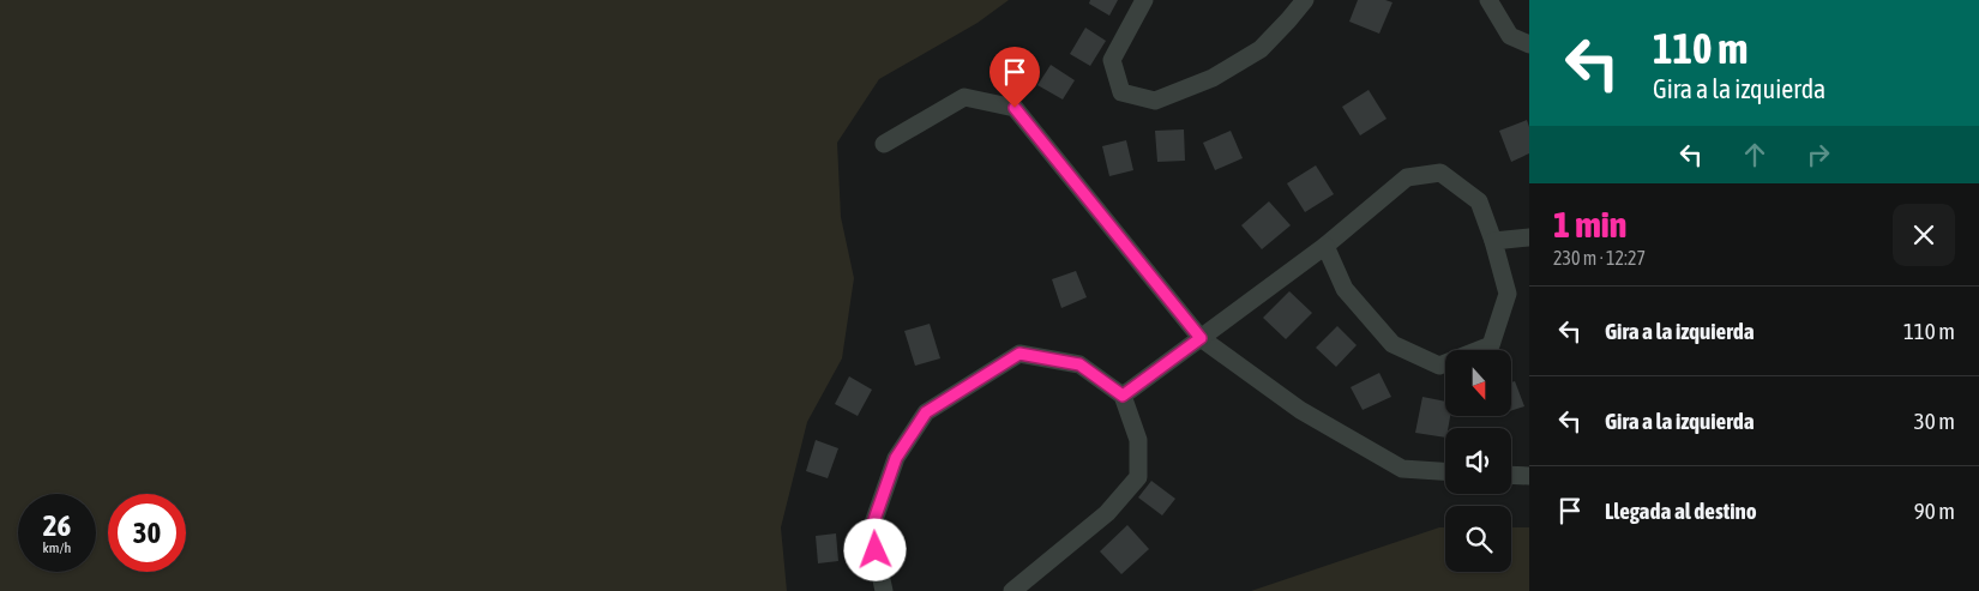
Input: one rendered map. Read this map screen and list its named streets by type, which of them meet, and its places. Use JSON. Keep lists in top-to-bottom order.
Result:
{
  "north": "bottom",
  "page": {
    "turn": ["110 m", "Gira a la izquierda"],
    "heading": ["1 min", "230 m · 12:27"],
    "list": [
      {
        "name": "Gira a la izquierda",
        "value": "110 m"
      },
      {
        "name": "Gira a la izquierda",
        "value": "30 m"
      },
      {
        "name": "Llegada al destino",
        "value": "90 m"
      }
    ],
    "speed": "26 km/h",
    "limit": "30"
  }
}
